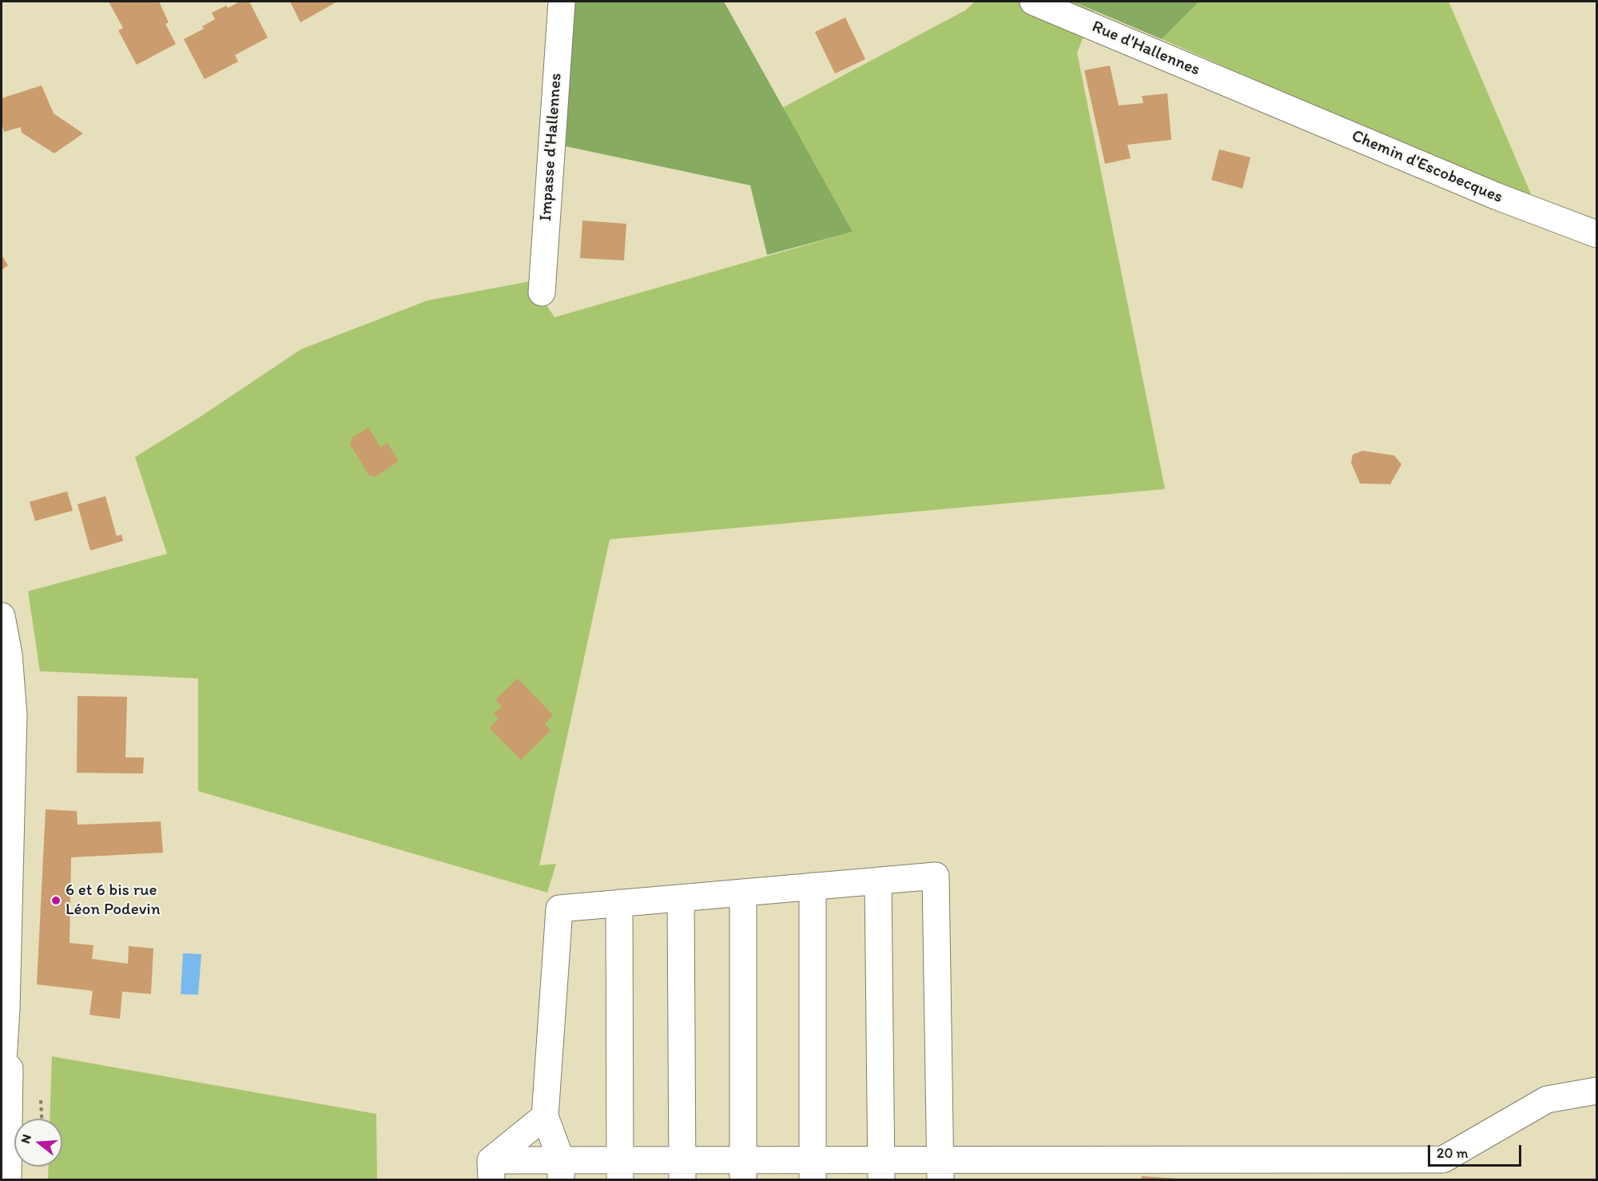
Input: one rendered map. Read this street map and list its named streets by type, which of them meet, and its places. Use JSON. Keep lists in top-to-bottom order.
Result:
{
  "streets": {
    "street": ["Rue d'Hallennes", "Impasse d'Hallennes", "Chemin d'Escobecques"]
  },
  "crossings": [
    ["Rue d'Hallennes", "Chemin d'Escobecques"]
  ],
  "places": ["6 et 6 bis rue Léon Podevin"],
  "scale_bar": "20 m",
  "north": "left"
}
